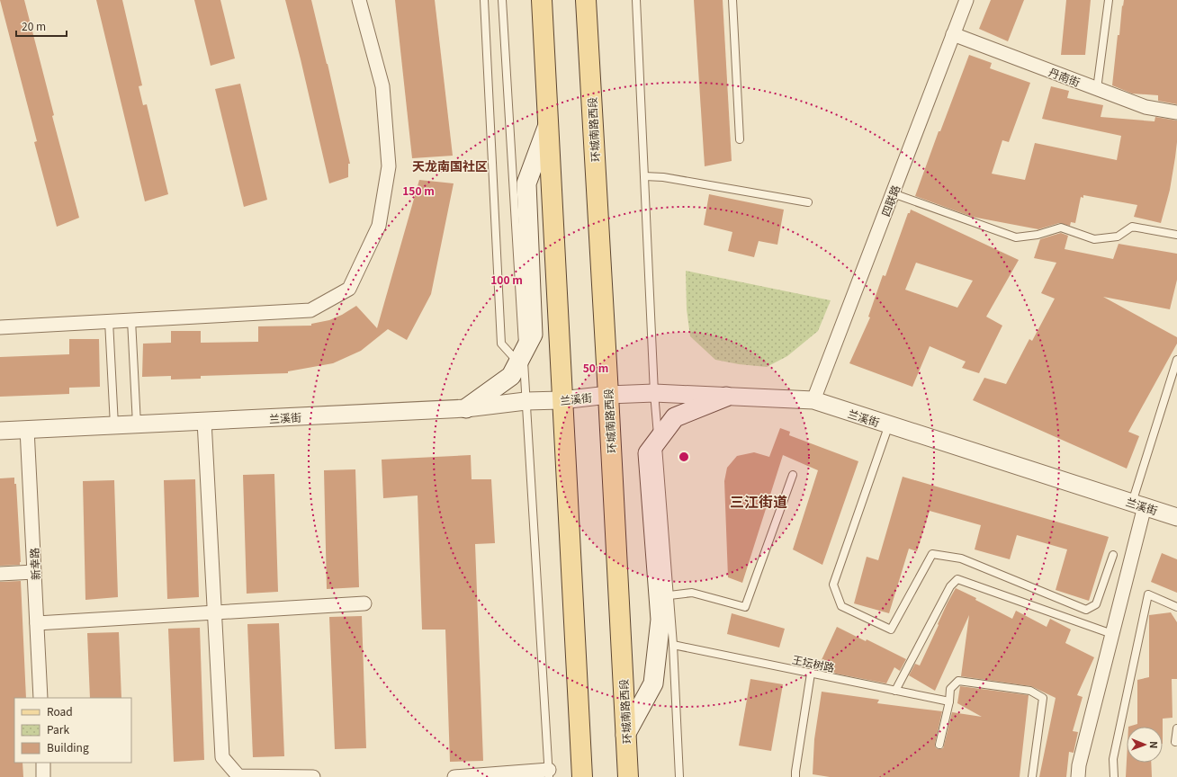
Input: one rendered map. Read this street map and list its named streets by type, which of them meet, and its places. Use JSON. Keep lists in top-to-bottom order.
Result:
{
  "streets": {
    "main road": ["环城南路西段"],
    "street": [
      "丹南街",
      "四联路",
      "兰溪街",
      "新幸路"
    ],
    "lane": ["王坛树路"]
  },
  "crossings": [
    ["丹南街", "四联路"],
    ["环城南路西段", "兰溪街"],
    ["四联路", "兰溪街"],
    ["兰溪街", "新幸路"]
  ],
  "districts": ["天龙南国社区", "三江街道"],
  "legend": ["Road", "Park", "Building"],
  "scale_bar": "20 m",
  "north": "right",
  "rings": ["150 m", "100 m", "50 m"]
}
